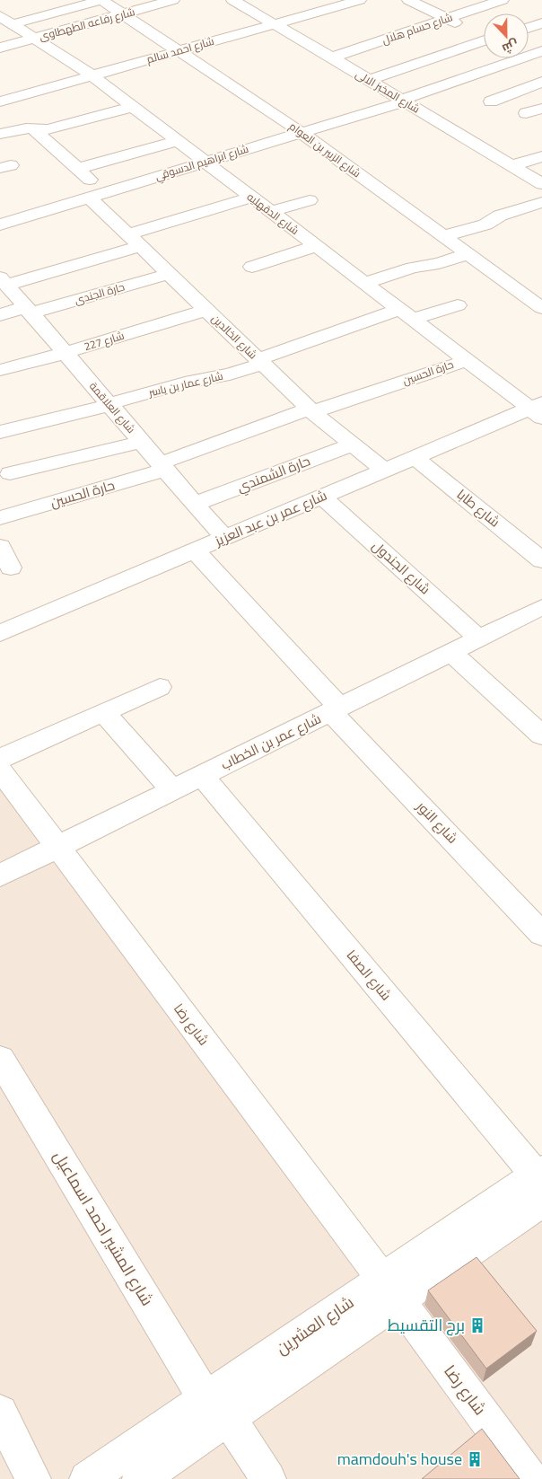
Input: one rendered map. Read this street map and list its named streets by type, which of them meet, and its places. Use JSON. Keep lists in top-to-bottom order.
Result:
{
  "streets": {
    "street": [
      "شارع رفاعه الطهطاوى",
      "شارع حسام هلال",
      "شارع احمد سالم",
      "شارع المخبز الالى",
      "شارع الزبير بن العوام",
      "شارع ابراهيم الدسوقي",
      "شارع الدقهليه",
      "حارة الجندى",
      "شارع الخالدين",
      "شارع 227",
      "حارة الحسين",
      "شارع عمار بن ياسر",
      "شارع العلاقمة",
      "حارة الشمندي",
      "شارع طابا",
      "شارع عمر بن عبد العزيز",
      "شارع الجندول",
      "شارع عمر بن الخطاب",
      "شارع النور",
      "شارع الصفا",
      "شارع رضا",
      "شارع المشير احمد اسماعيل",
      "شارع العشرين"
    ]
  },
  "crossings": [
    ["شارع رفاعه الطهطاوى", "شارع الزبير بن العوام"],
    ["شارع رفاعه الطهطاوى", "شارع الدقهليه"],
    ["شارع حسام هلال", "شارع المخبز الالى"],
    ["شارع احمد سالم", "شارع المخبز الالى"],
    ["شارع احمد سالم", "شارع الزبير بن العوام"],
    ["شارع احمد سالم", "شارع الدقهليه"],
    ["شارع المخبز الالى", "شارع ابراهيم الدسوقي"],
    ["شارع الزبير بن العوام", "شارع ابراهيم الدسوقي"],
    ["شارع ابراهيم الدسوقي", "شارع الدقهليه"],
    ["شارع ابراهيم الدسوقي", "شارع الخالدين"],
    ["شارع الدقهليه", "حارة الحسين"],
    ["شارع الدقهليه", "شارع عمار بن ياسر"],
    ["شارع الدقهليه", "شارع عمر بن عبد العزيز"],
    ["حارة الجندى", "شارع الخالدين"],
    ["حارة الجندى", "شارع العلاقمة"],
    ["شارع الخالدين", "شارع 227"],
    ["شارع الخالدين", "حارة الحسين"],
    ["شارع الخالدين", "شارع عمار بن ياسر"],
    ["شارع الخالدين", "حارة الشمندي"],
    ["شارع الخالدين", "شارع عمر بن عبد العزيز"],
    ["شارع 227", "شارع العلاقمة"],
    ["حارة الحسين", "شارع العلاقمة"],
    ["شارع عمار بن ياسر", "شارع العلاقمة"],
    ["شارع العلاقمة", "حارة الشمندي"],
    ["شارع العلاقمة", "شارع عمر بن عبد العزيز"],
    ["شارع طابا", "شارع عمر بن عبد العزيز"],
    ["شارع عمر بن عبد العزيز", "شارع الجندول"],
    ["شارع عمر بن عبد العزيز", "شارع النور"],
    ["شارع الجندول", "شارع عمر بن الخطاب"],
    ["شارع عمر بن الخطاب", "شارع النور"],
    ["شارع عمر بن الخطاب", "شارع الصفا"],
    ["شارع عمر بن الخطاب", "شارع رضا"],
    ["شارع الصفا", "شارع العشرين"],
    ["شارع رضا", "شارع العشرين"],
    ["شارع المشير احمد اسماعيل", "شارع العشرين"]
  ],
  "places": {
    "building": ["برج التقسيط", "mamdouh's house"]
  },
  "north": "bottom"
}
